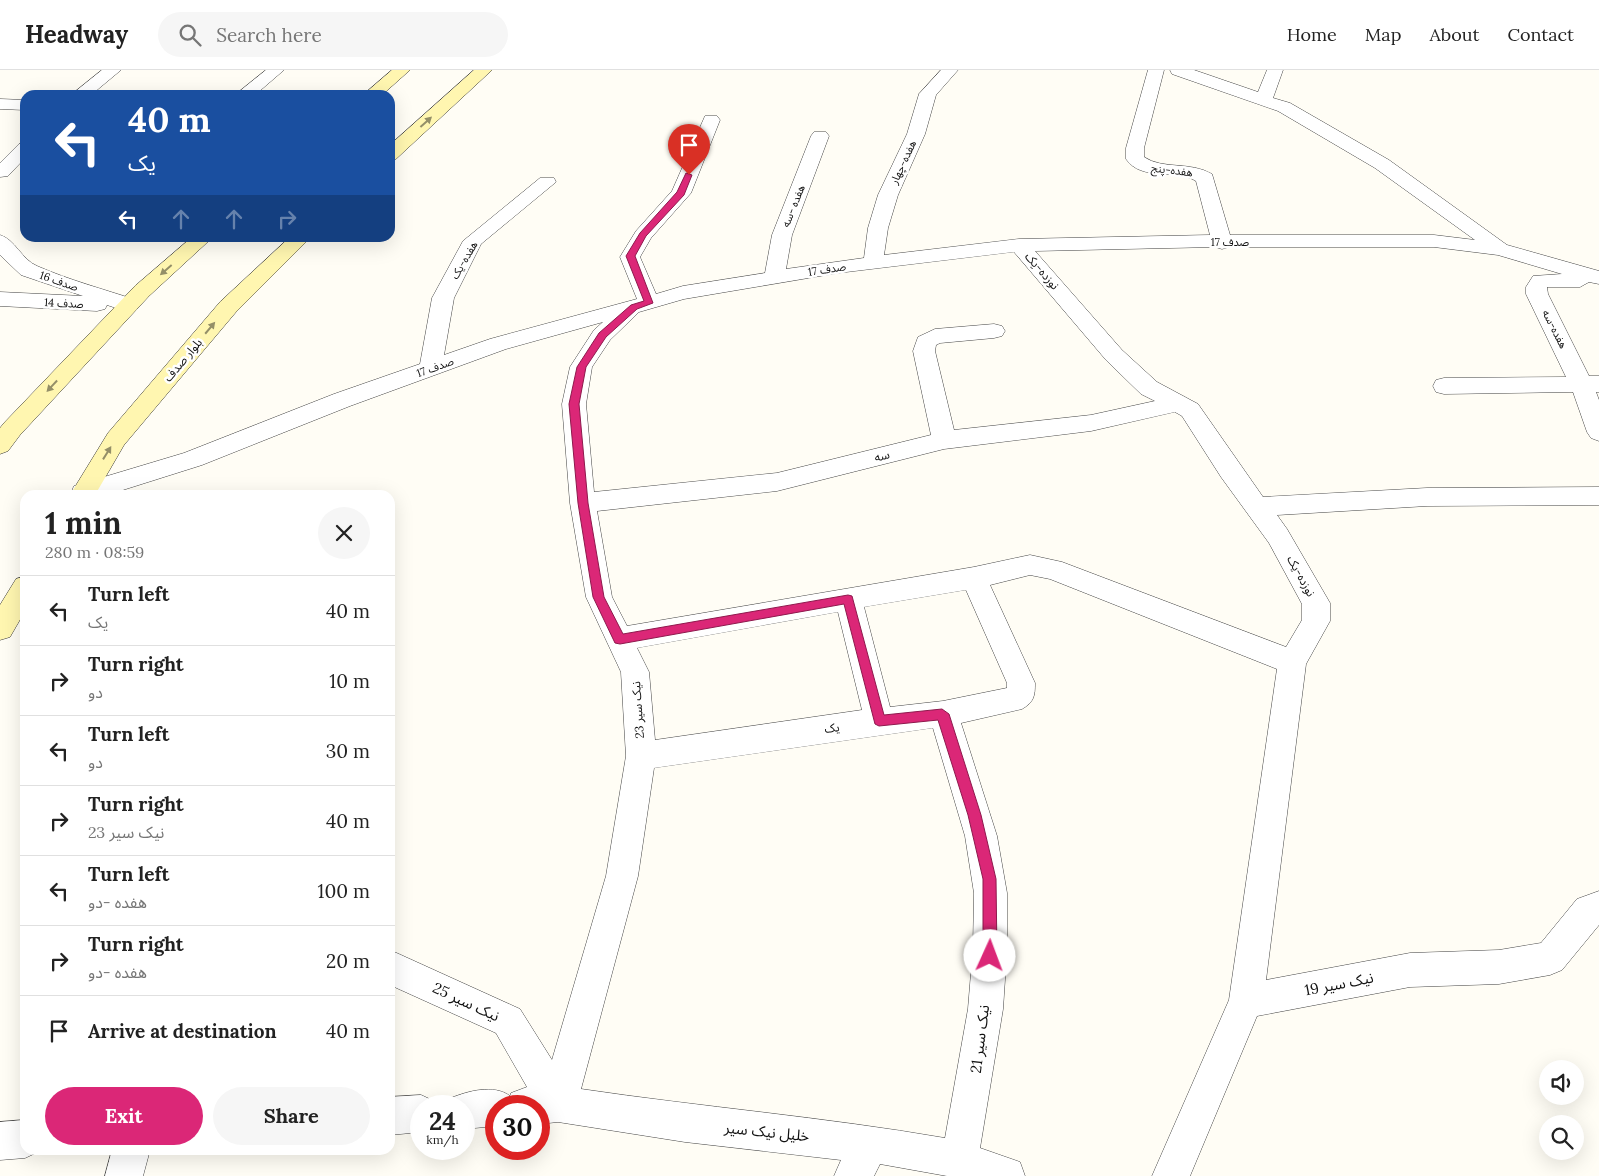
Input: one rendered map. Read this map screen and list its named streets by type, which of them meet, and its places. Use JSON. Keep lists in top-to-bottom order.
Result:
{
  "streets": {
    "street": [
      "هفده-چهار",
      "هفده-پنج",
      "هفده -سه",
      "صدف 17",
      "هفده-یک",
      "نوزده-یک",
      "صدف 16",
      "صدف 14",
      "هفده-سه",
      "بلوار صدف",
      "سه",
      "نیک سیر 23",
      "یک",
      "نیک سیر 19",
      "نیک سیر 25",
      "نیک سیر 21",
      "خلیل نیک سیر"
    ]
  },
  "crossings": [
    ["هفده-چهار", "صدف 17"],
    ["هفده-پنج", "صدف 17"],
    ["هفده -سه", "صدف 17"],
    ["صدف 17", "هفده-یک"],
    ["صدف 17", "نوزده-یک"],
    ["صدف 17", "هفده-سه"],
    ["صدف 17", "نیک سیر 23"],
    ["نوزده-یک", "سه"],
    ["نوزده-یک", "نیک سیر 19"],
    ["صدف 16", "صدف 14"],
    ["سه", "نیک سیر 23"],
    ["نیک سیر 23", "یک"],
    ["یک", "نیک سیر 21"],
    ["نیک سیر 21", "خلیل نیک سیر"]
  ],
  "page": {
    "header": "Headway",
    "search": "Search here",
    "nav": [
      "Home",
      "Map",
      "About",
      "Contact"
    ],
    "turn": ["40 m", "یک"],
    "heading": ["1 min", "280 m · 08:59"],
    "list": [
      {
        "name": "Turn left",
        "note": "یک",
        "value": "40 m"
      },
      {
        "name": "Turn right",
        "note": "دو",
        "value": "10 m"
      },
      {
        "name": "Turn left",
        "note": "دو",
        "value": "30 m"
      },
      {
        "name": "Turn right",
        "note": "نیک سیر 23",
        "value": "40 m"
      },
      {
        "name": "Turn left",
        "note": "هفده -دو",
        "value": "100 m"
      },
      {
        "name": "Turn right",
        "note": "هفده -دو",
        "value": "20 m"
      },
      {
        "name": "Arrive at destination",
        "value": "40 m"
      }
    ],
    "buttons": ["Exit", "Share"],
    "speed": "24 km/h",
    "limit": "30"
  }
}
